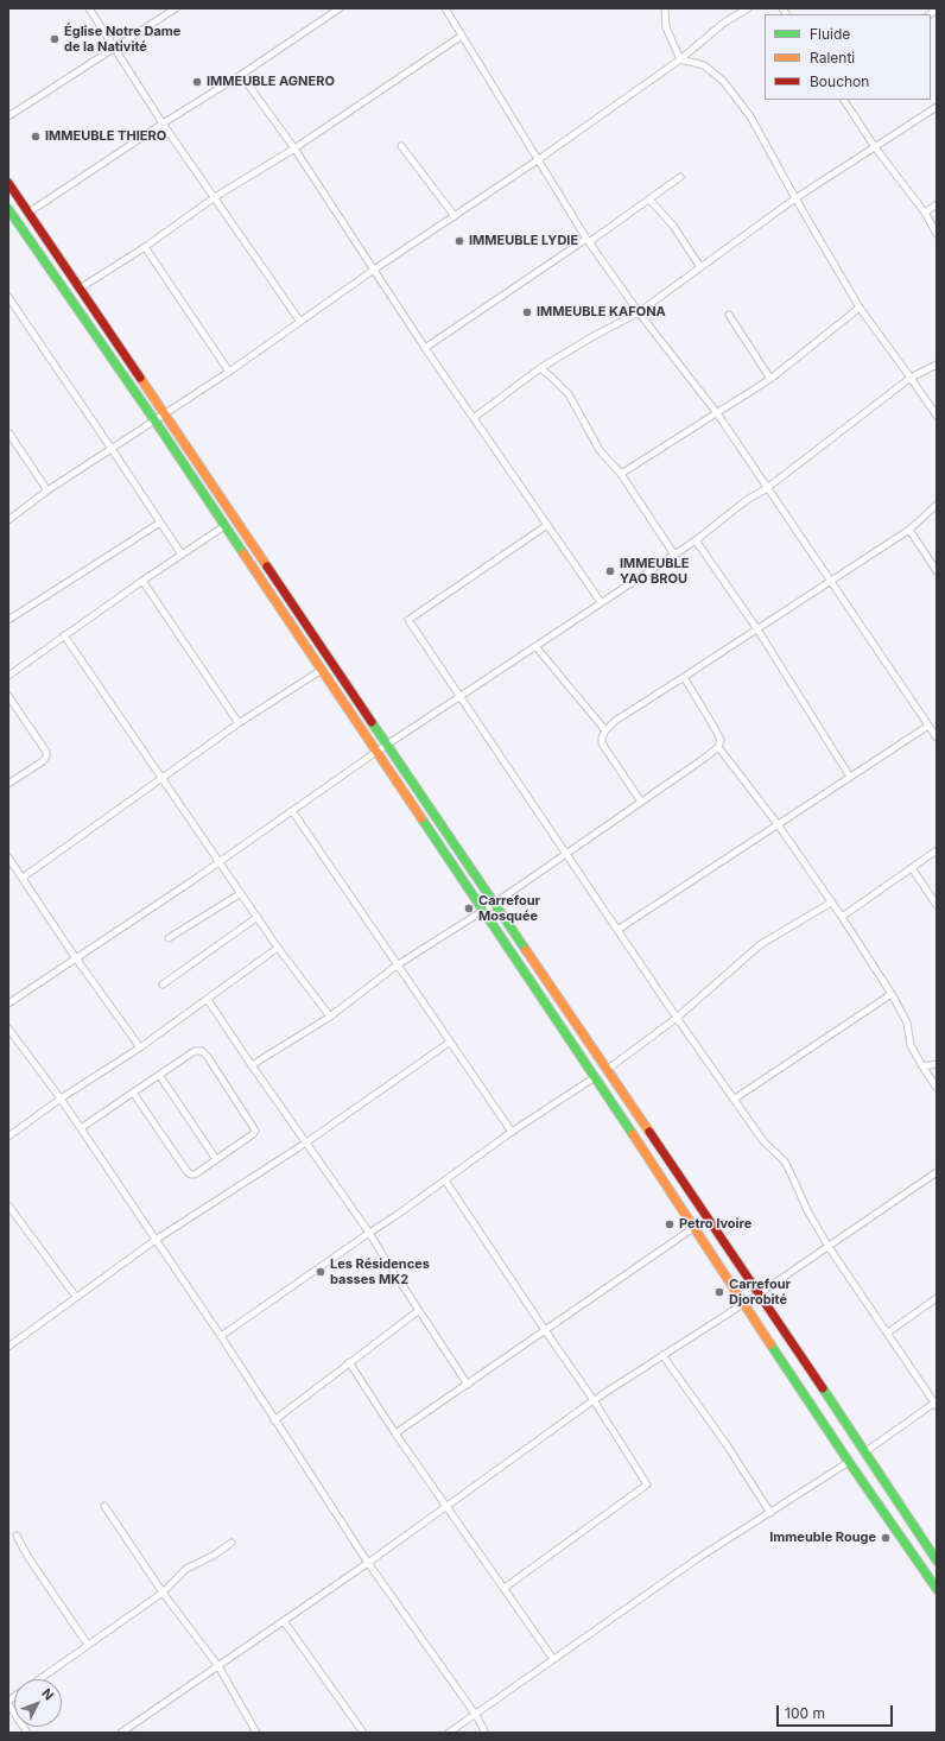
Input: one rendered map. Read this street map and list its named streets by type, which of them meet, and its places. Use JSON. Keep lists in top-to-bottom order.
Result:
{
  "places": [
    "Église Notre Dame de la Nativité",
    "IMMEUBLE AGNERO",
    "IMMEUBLE THIERO",
    "IMMEUBLE LYDIE",
    "IMMEUBLE KAFONA",
    "IMMEUBLE YAO BROU",
    "Carrefour Mosquée",
    "Petro Ivoire",
    "Les Résidences basses MK2",
    "Carrefour Djorobité",
    "Immeuble Rouge"
  ],
  "legend": ["Fluide", "Ralenti", "Bouchon"],
  "scale_bar": "100 m",
  "north": "top right"
}
